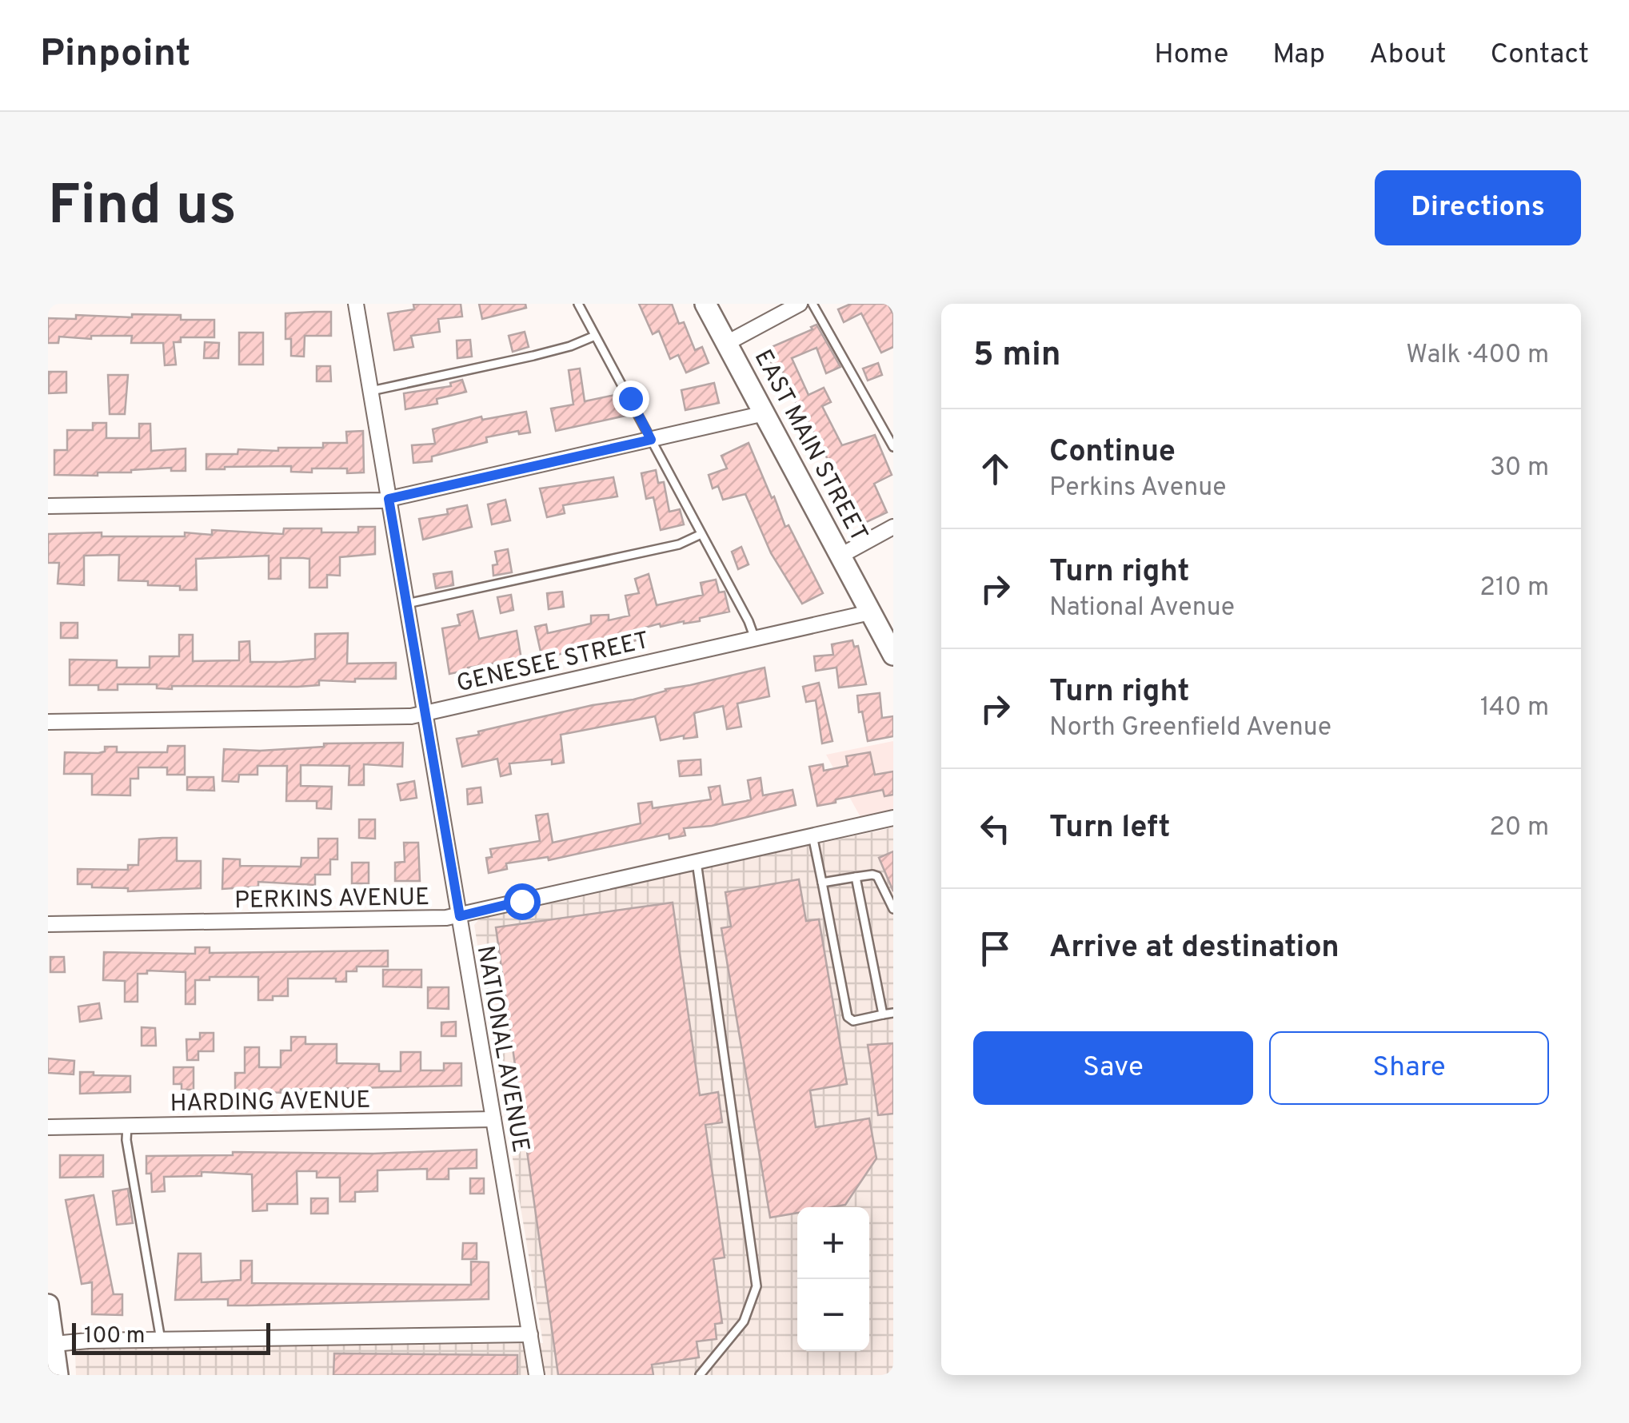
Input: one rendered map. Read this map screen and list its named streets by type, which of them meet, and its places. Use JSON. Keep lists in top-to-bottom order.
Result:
{
  "streets": {
    "main road": ["EAST MAIN STREET"],
    "street": [
      "GENESEE STREET",
      "PERKINS AVENUE",
      "NATIONAL AVENUE",
      "HARDING AVENUE"
    ]
  },
  "crossings": [
    ["EAST MAIN STREET", "GENESEE STREET"],
    ["GENESEE STREET", "NATIONAL AVENUE"],
    ["PERKINS AVENUE", "NATIONAL AVENUE"],
    ["NATIONAL AVENUE", "HARDING AVENUE"]
  ],
  "scale_bar": "100 m",
  "page": {
    "header": "Pinpoint",
    "nav": [
      "Home",
      "Map",
      "About",
      "Contact"
    ],
    "buttons": [
      "Directions",
      ["Save", "Share"]
    ],
    "title": "Find us",
    "heading": ["5 min", "Walk · 400 m"],
    "list": [
      ["Continue", "Perkins Avenue", "30 m"],
      ["Turn right", "National Avenue", "210 m"],
      ["Turn right", "North Greenfield Avenue", "140 m"],
      ["Turn left", "20 m"],
      "Arrive at destination"
    ],
    "map_buttons": ["+", "−"],
    "scale": "100 m"
  }
}
